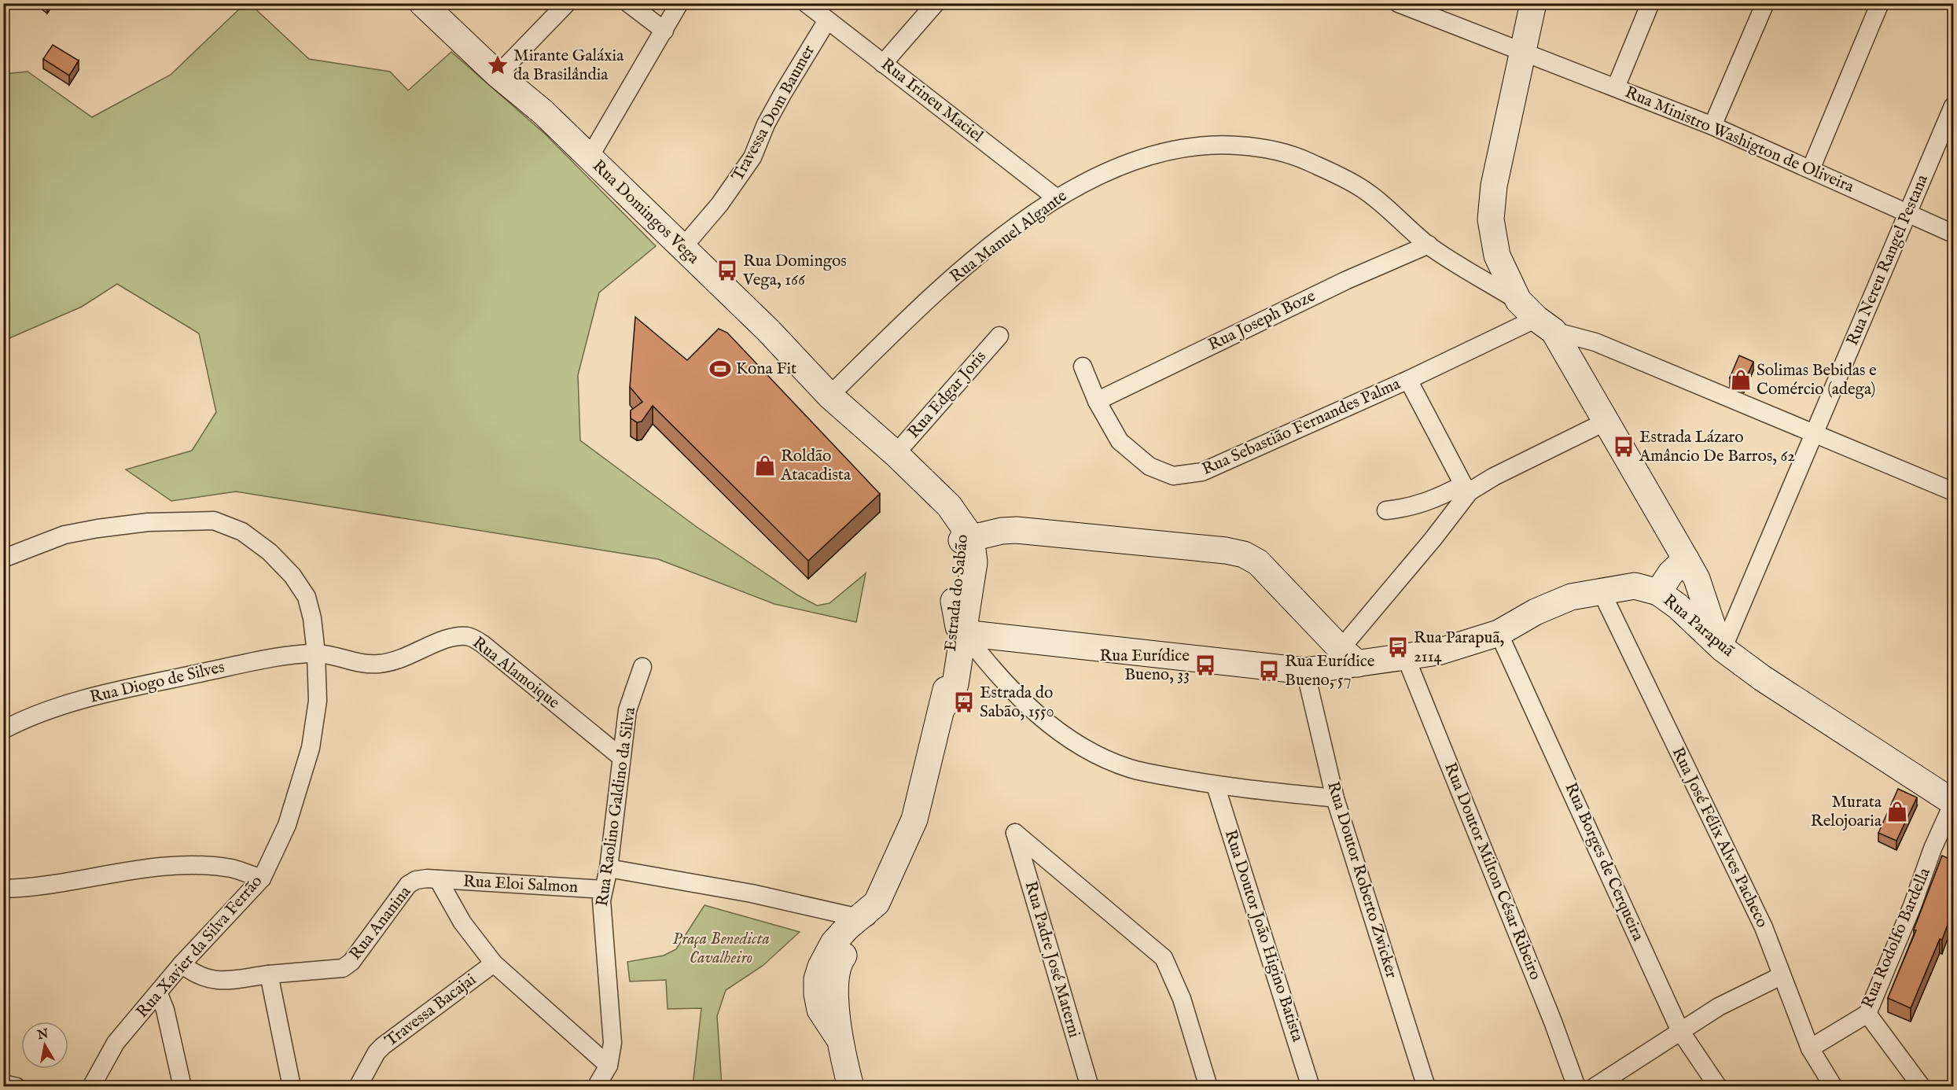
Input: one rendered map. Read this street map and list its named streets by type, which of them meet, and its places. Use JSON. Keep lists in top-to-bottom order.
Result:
{
  "streets": {
    "street": [
      "Rua Irineu Maciel",
      "Travessa Dom Baumer",
      "Rua Ministro Washigton de Oliveira",
      "Rua Domingos Vega",
      "Rua Manuel Algante",
      "Rua Nereu Rangel Pestana",
      "Rua Joseph Boze",
      "Rua Edgar Joris",
      "Rua Sebastião Fernandes Palma",
      "Estrada do Sabão",
      "Rua Parapuã",
      "Rua Alamoique",
      "Rua Diogo de Silves",
      "Rua Raolino Galdino da Silva",
      "Rua José Félix Alves Pacheco",
      "Rua Borges de Cerqueira",
      "Rua Doutor Milton César Ribeiro",
      "Rua Doutor Roberto Zwicker",
      "Rua Eloi Salmon",
      "Rua Ananina",
      "Rua Doutor João Higino Batista",
      "Rua Rodolfo Bardella",
      "Rua Xavier da Silva Ferrão",
      "Rua Padre José Materni",
      "Travessa Bacajai"
    ]
  },
  "crossings": [
    ["Rua Irineu Maciel", "Travessa Dom Baumer"],
    ["Rua Irineu Maciel", "Rua Manuel Algante"],
    ["Travessa Dom Baumer", "Rua Domingos Vega"],
    ["Rua Ministro Washigton de Oliveira", "Rua Nereu Rangel Pestana"],
    ["Rua Domingos Vega", "Rua Manuel Algante"],
    ["Rua Domingos Vega", "Rua Edgar Joris"],
    ["Rua Domingos Vega", "Estrada do Sabão"],
    ["Rua Manuel Algante", "Rua Nereu Rangel Pestana"],
    ["Rua Manuel Algante", "Rua Joseph Boze"],
    ["Rua Manuel Algante", "Rua Sebastião Fernandes Palma"],
    ["Rua Nereu Rangel Pestana", "Rua Parapuã"],
    ["Rua Joseph Boze", "Rua Sebastião Fernandes Palma"],
    ["Estrada do Sabão", "Rua Parapuã"],
    ["Rua Parapuã", "Rua José Félix Alves Pacheco"],
    ["Rua Parapuã", "Rua Borges de Cerqueira"],
    ["Rua Parapuã", "Rua Doutor Milton César Ribeiro"],
    ["Rua Parapuã", "Rua Doutor Roberto Zwicker"],
    ["Rua Parapuã", "Rua Rodolfo Bardella"],
    ["Rua Alamoique", "Rua Diogo de Silves"],
    ["Rua Alamoique", "Rua Raolino Galdino da Silva"],
    ["Rua Alamoique", "Rua Xavier da Silva Ferrão"],
    ["Rua Diogo de Silves", "Rua Xavier da Silva Ferrão"],
    ["Rua Raolino Galdino da Silva", "Rua Eloi Salmon"],
    ["Rua José Félix Alves Pacheco", "Rua Rodolfo Bardella"],
    ["Rua Eloi Salmon", "Rua Ananina"],
    ["Rua Ananina", "Rua Xavier da Silva Ferrão"]
  ],
  "parks": ["Praça Benedicta Cavalheiro"],
  "places": {
    "place": ["Mirante Galáxia da Brasilândia"],
    "bus stop": [
      "Rua Domingos Vega, 166",
      "Estrada Lázaro Amâncio De Barros, 62",
      "Rua Parapuã, 2114",
      "Rua Eurídice Bueno, 33",
      "Rua Eurídice Bueno, 57",
      "Estrada do Sabão, 1550"
    ],
    "sports": ["Kona Fit"],
    "shop": ["Solimas Bebidas e Comércio (adega)", "Roldão Atacadista", "Murata Relojoaria"]
  },
  "north": "top"
}
